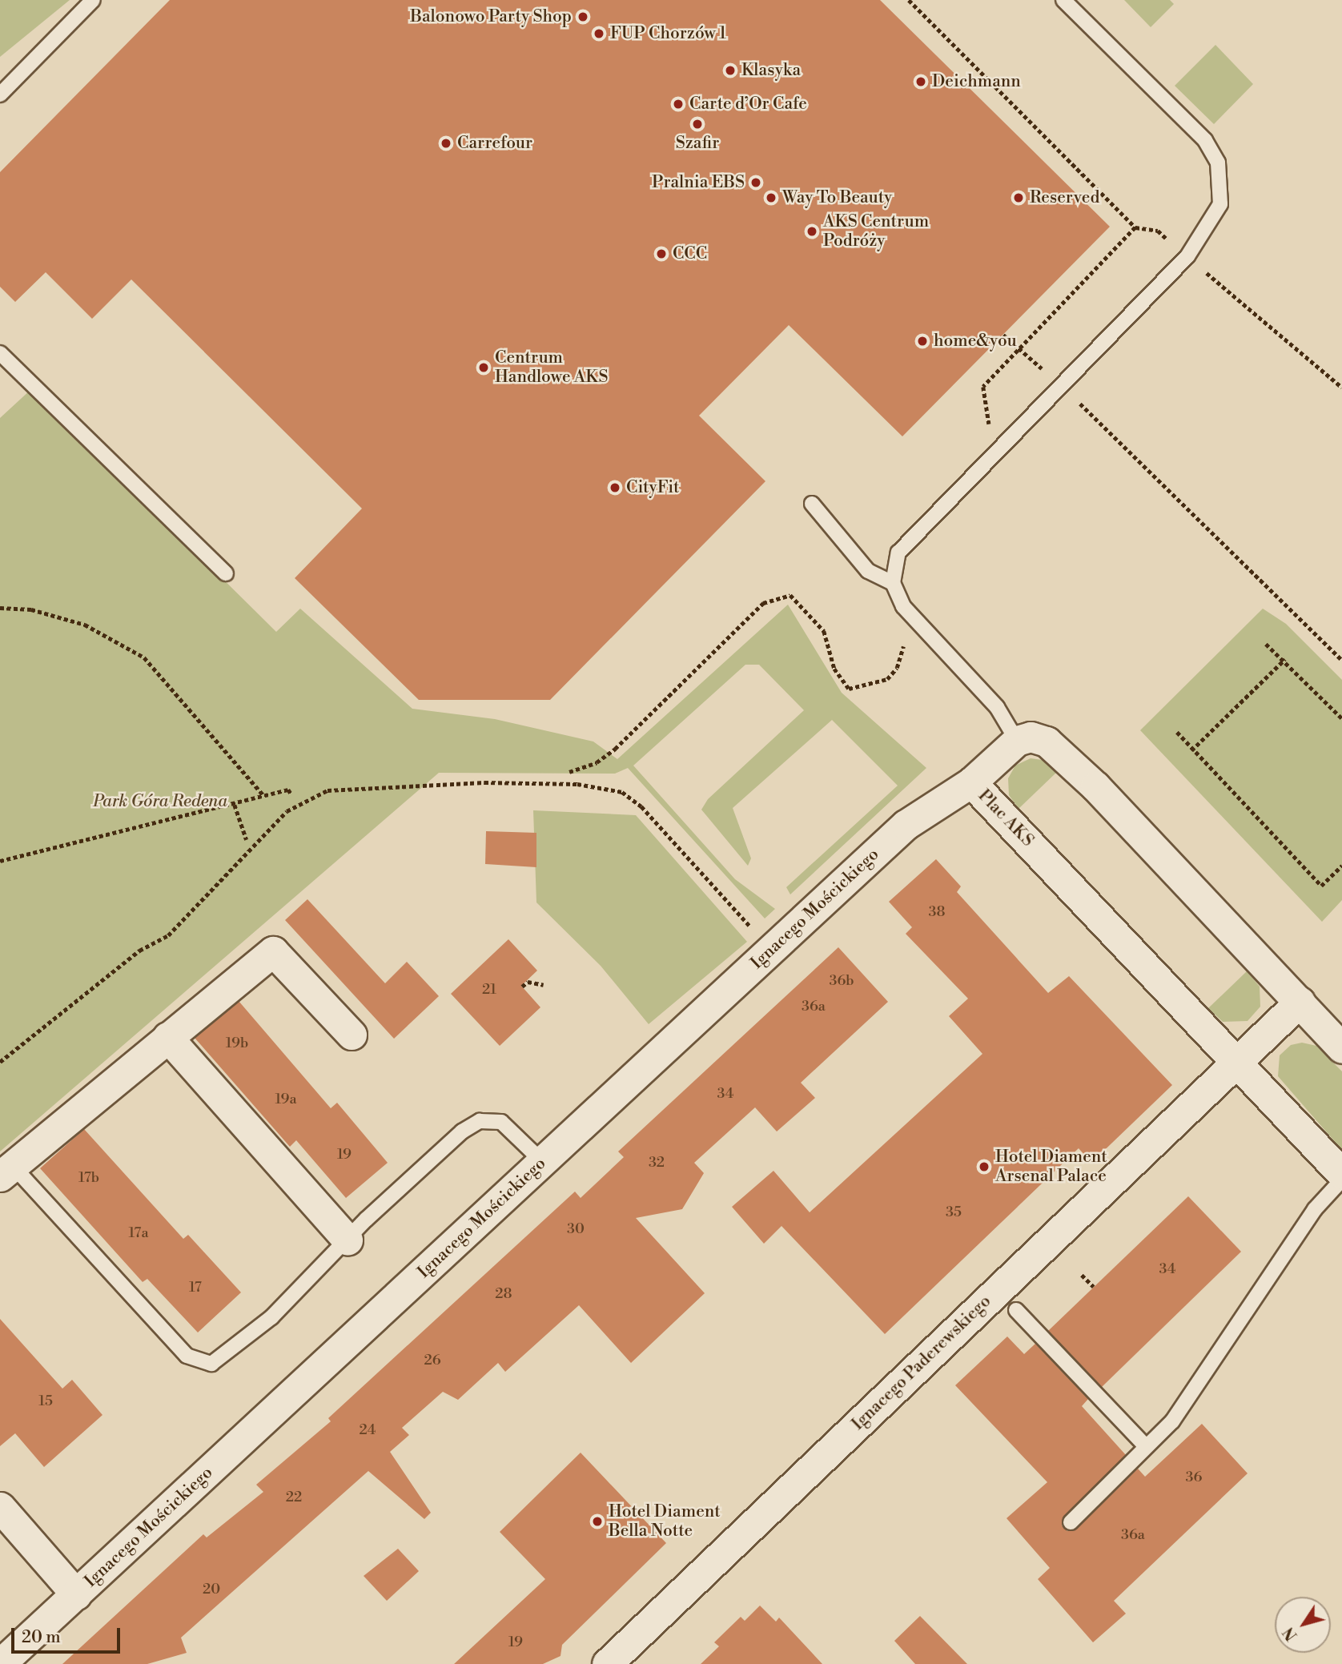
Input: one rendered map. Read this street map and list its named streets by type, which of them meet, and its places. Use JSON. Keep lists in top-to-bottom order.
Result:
{
  "streets": {
    "street": ["Plac AKS", "Ignacego Mościckiego", "Ignacego Paderewskiego"]
  },
  "crossings": [
    ["Plac AKS", "Ignacego Mościckiego"],
    ["Plac AKS", "Ignacego Paderewskiego"]
  ],
  "parks": ["Park Góra Redena"],
  "places": [
    "Balonowo Party Shop",
    "FUP Chorzów 1",
    "Klasyka",
    "Deichmann",
    "Carte d’Or Cafe",
    "Szafir",
    "Carrefour",
    "Pralnia EBS",
    "Way To Beauty",
    "Reserved",
    "AKS Centrum Podróży",
    "CCC",
    "home&you",
    "Centrum Handlowe AKS",
    "CityFit",
    "Hotel Diament Arsenal Palace",
    "Hotel Diament Bella Notte"
  ],
  "house_numbers": [
    "38",
    "36b",
    "21",
    "36a",
    "19b",
    "34",
    "19a",
    "19",
    "32",
    "17b",
    "35",
    "30",
    "17a",
    "34",
    "17",
    "28",
    "26",
    "15",
    "24",
    "36",
    "22",
    "36a",
    "20",
    "19"
  ],
  "scale_bar": "20 m",
  "north": "bottom left"
}
